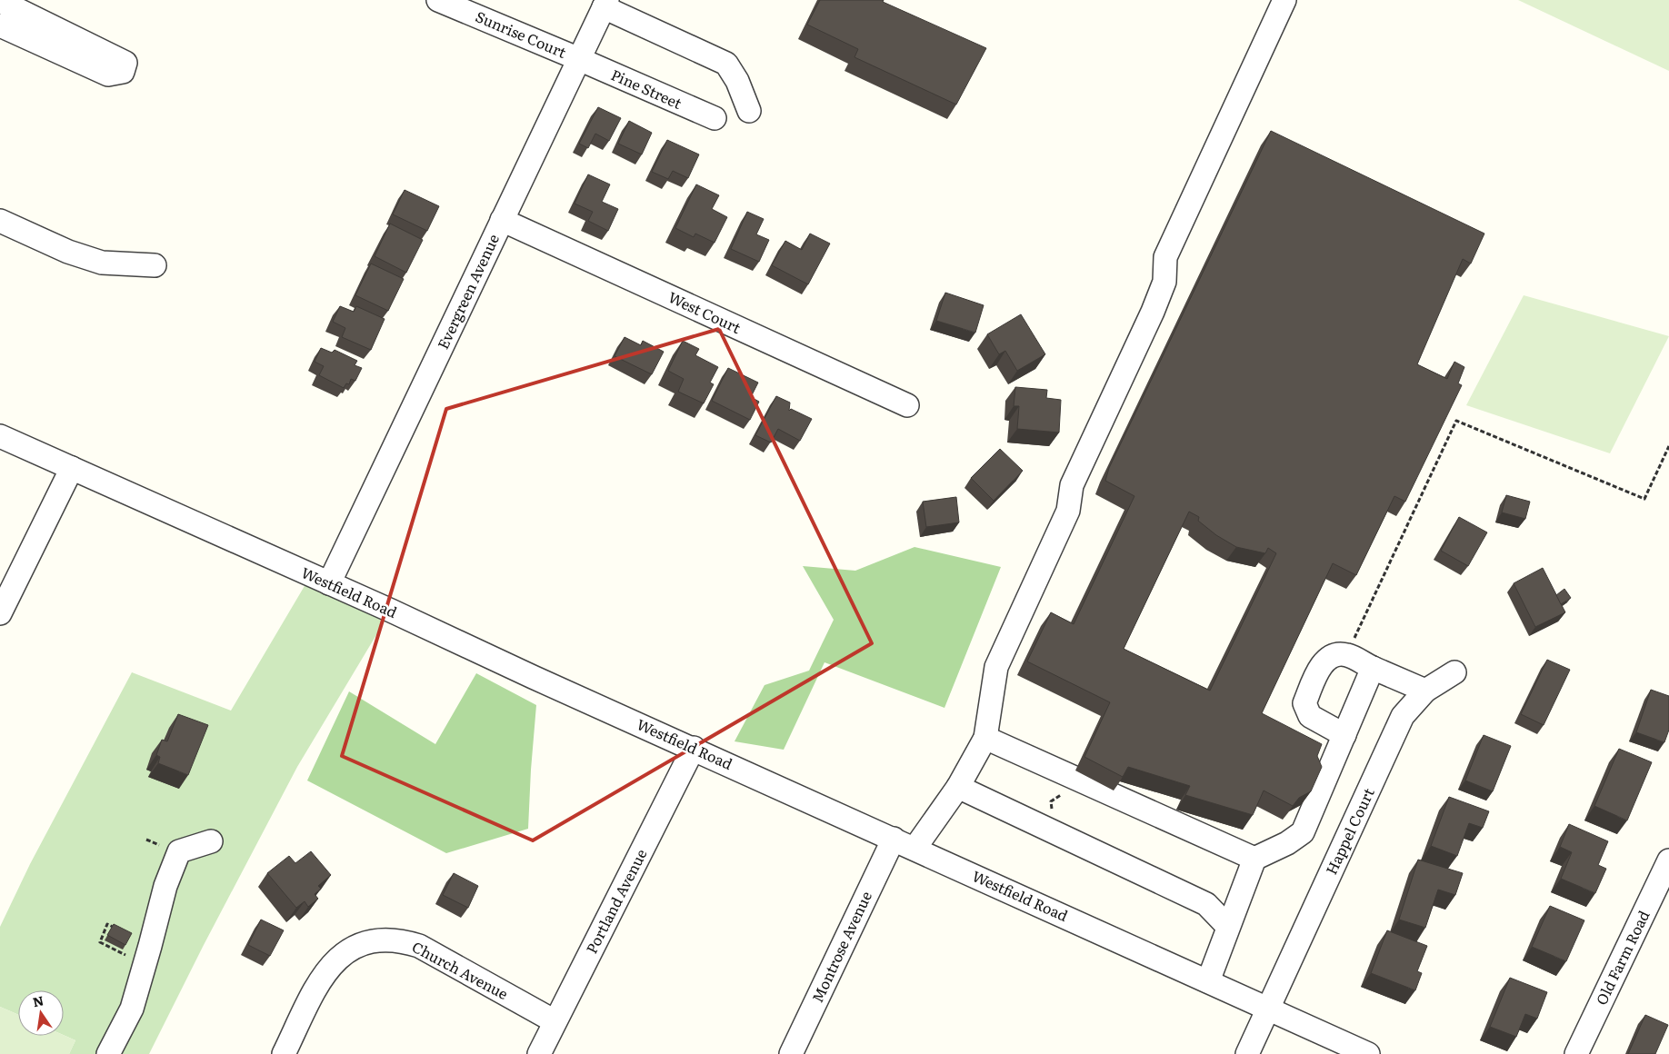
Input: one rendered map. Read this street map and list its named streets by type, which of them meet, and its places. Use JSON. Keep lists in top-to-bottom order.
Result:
{
  "streets": {
    "street": [
      "Sunrise Court",
      "Pine Street",
      "Evergreen Avenue",
      "West Court",
      "Westfield Road",
      "Happel Court",
      "Portland Avenue",
      "Montrose Avenue",
      "Old Farm Road",
      "Church Avenue"
    ]
  },
  "crossings": [
    ["Sunrise Court", "Pine Street"],
    ["Sunrise Court", "Evergreen Avenue"],
    ["Pine Street", "Evergreen Avenue"],
    ["Evergreen Avenue", "West Court"],
    ["Evergreen Avenue", "Westfield Road"],
    ["Westfield Road", "Happel Court"],
    ["Westfield Road", "Portland Avenue"],
    ["Westfield Road", "Montrose Avenue"],
    ["Portland Avenue", "Church Avenue"]
  ],
  "north": "top"
}
